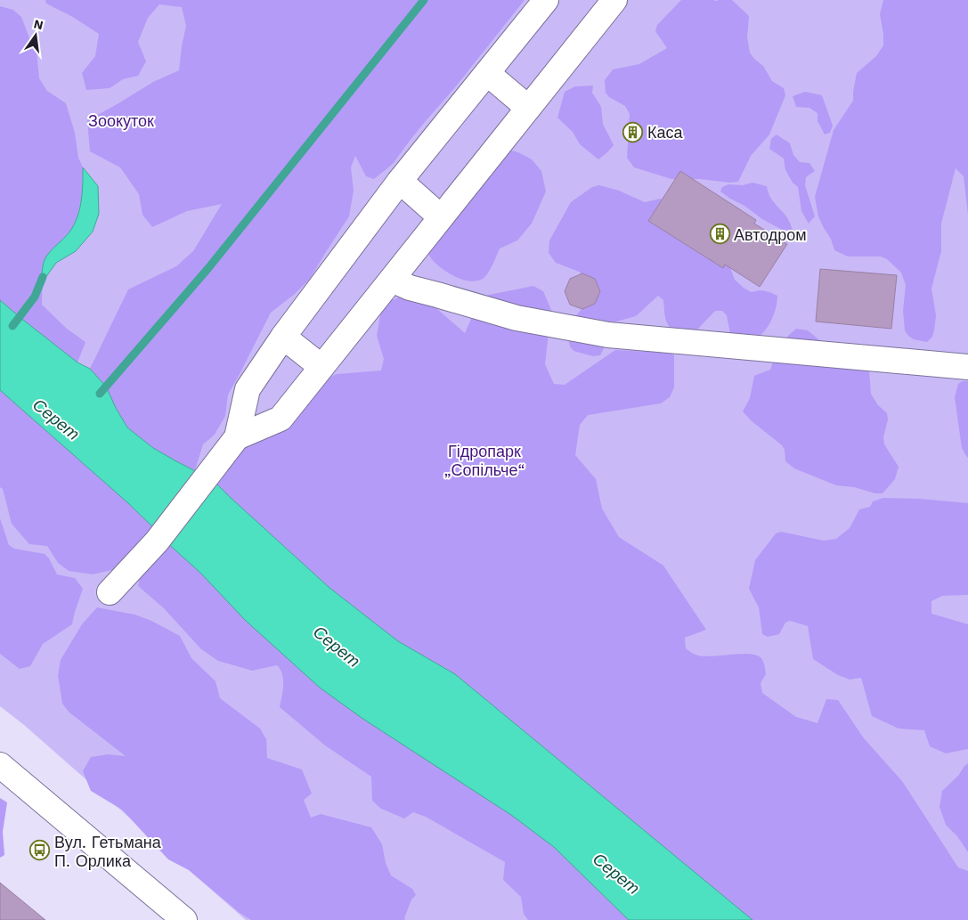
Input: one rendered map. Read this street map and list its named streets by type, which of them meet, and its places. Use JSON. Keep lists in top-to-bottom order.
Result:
{
  "water": ["Серет"],
  "parks": ["Зоокуток", "Гідропарк „Сопільче“"],
  "places": {
    "building": ["Каса", "Автодром"],
    "bus stop": ["Вул. Гетьмана П. Орлика"]
  },
  "north": "top"
}
